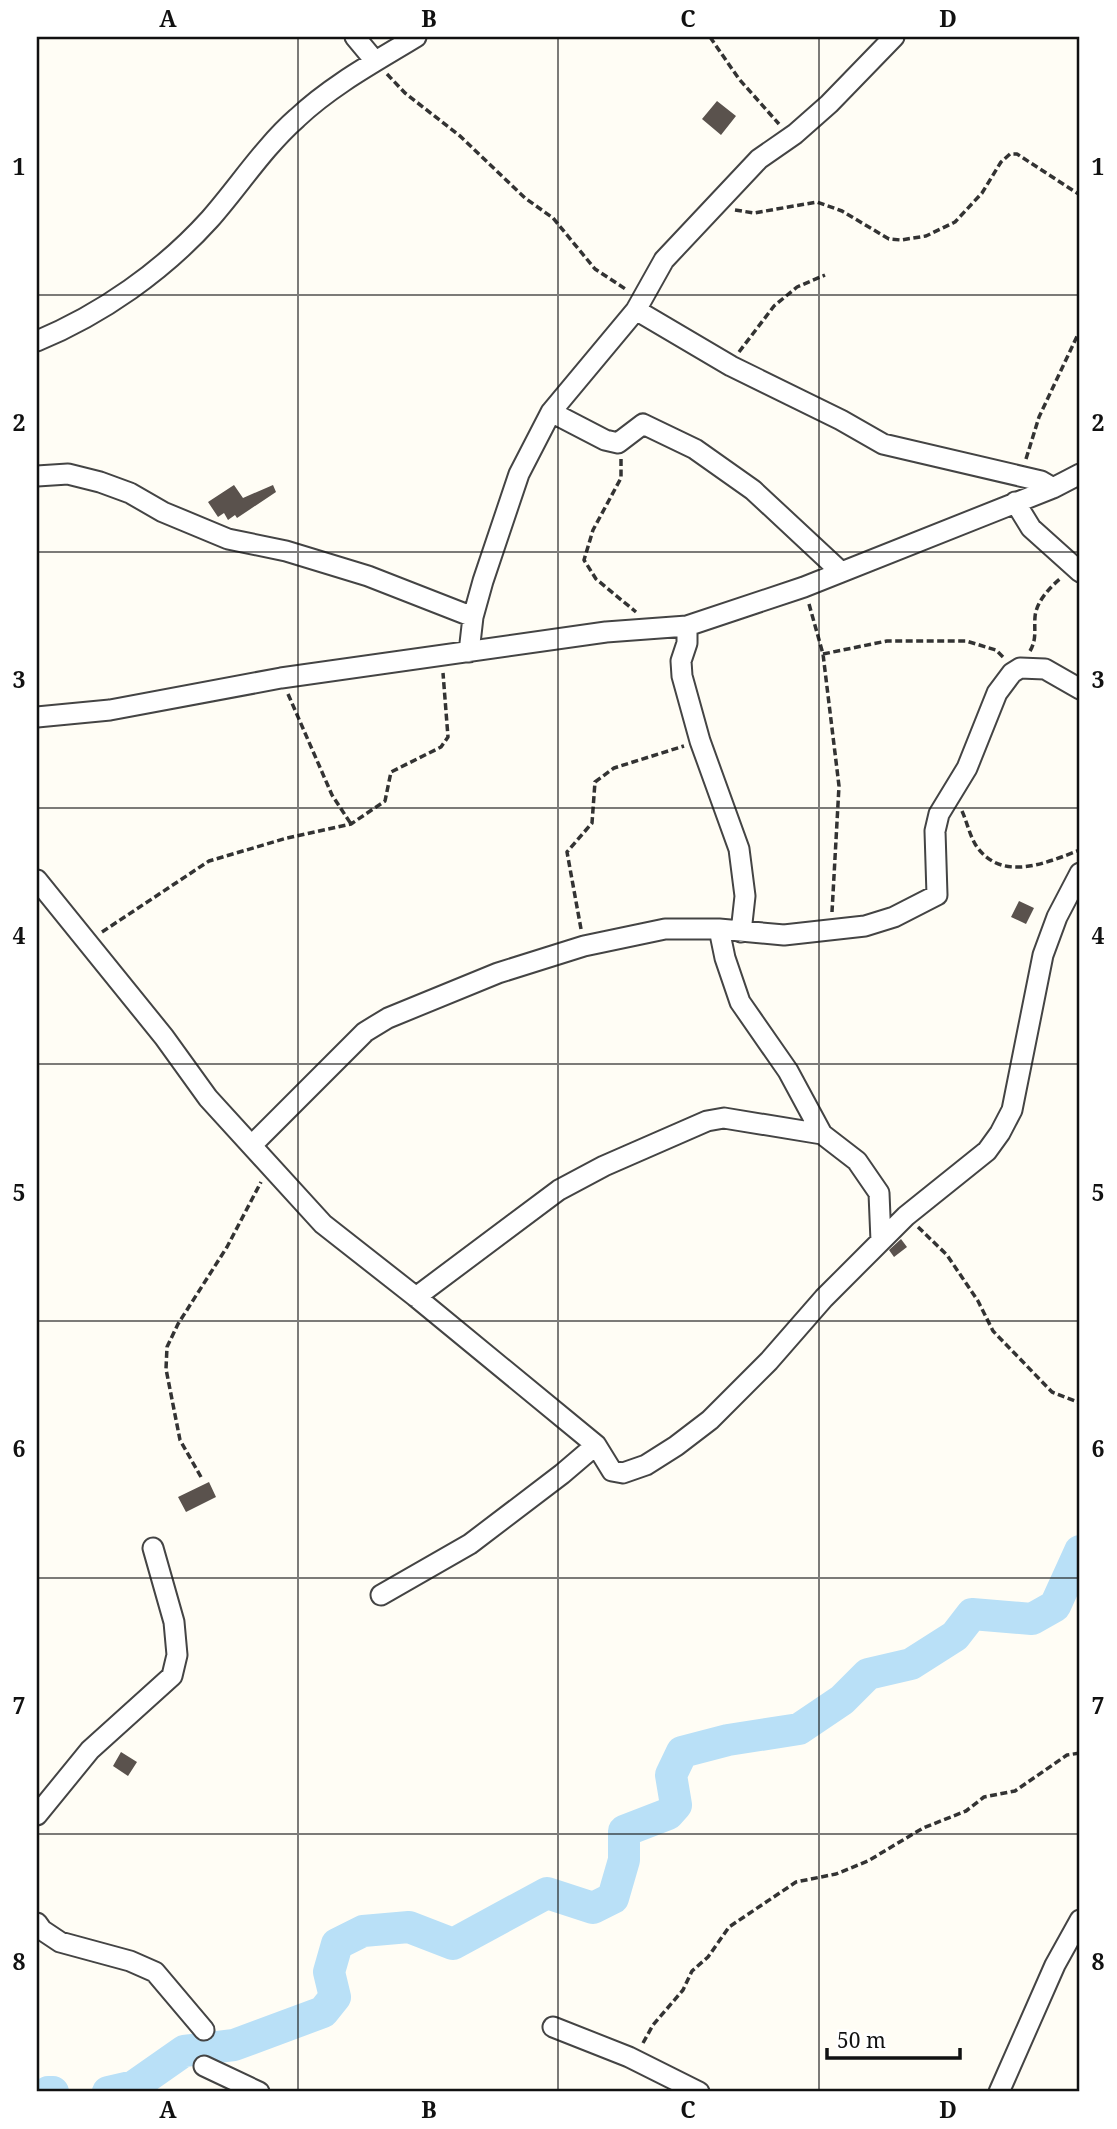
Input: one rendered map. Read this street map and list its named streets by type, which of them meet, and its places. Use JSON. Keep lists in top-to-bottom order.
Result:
{
  "scale_bar": "50 m",
  "grid": {
    "columns": [
      "A",
      "B",
      "C",
      "D"
    ],
    "rows": [
      "1",
      "2",
      "3",
      "4",
      "5",
      "6",
      "7",
      "8"
    ]
  }
}
